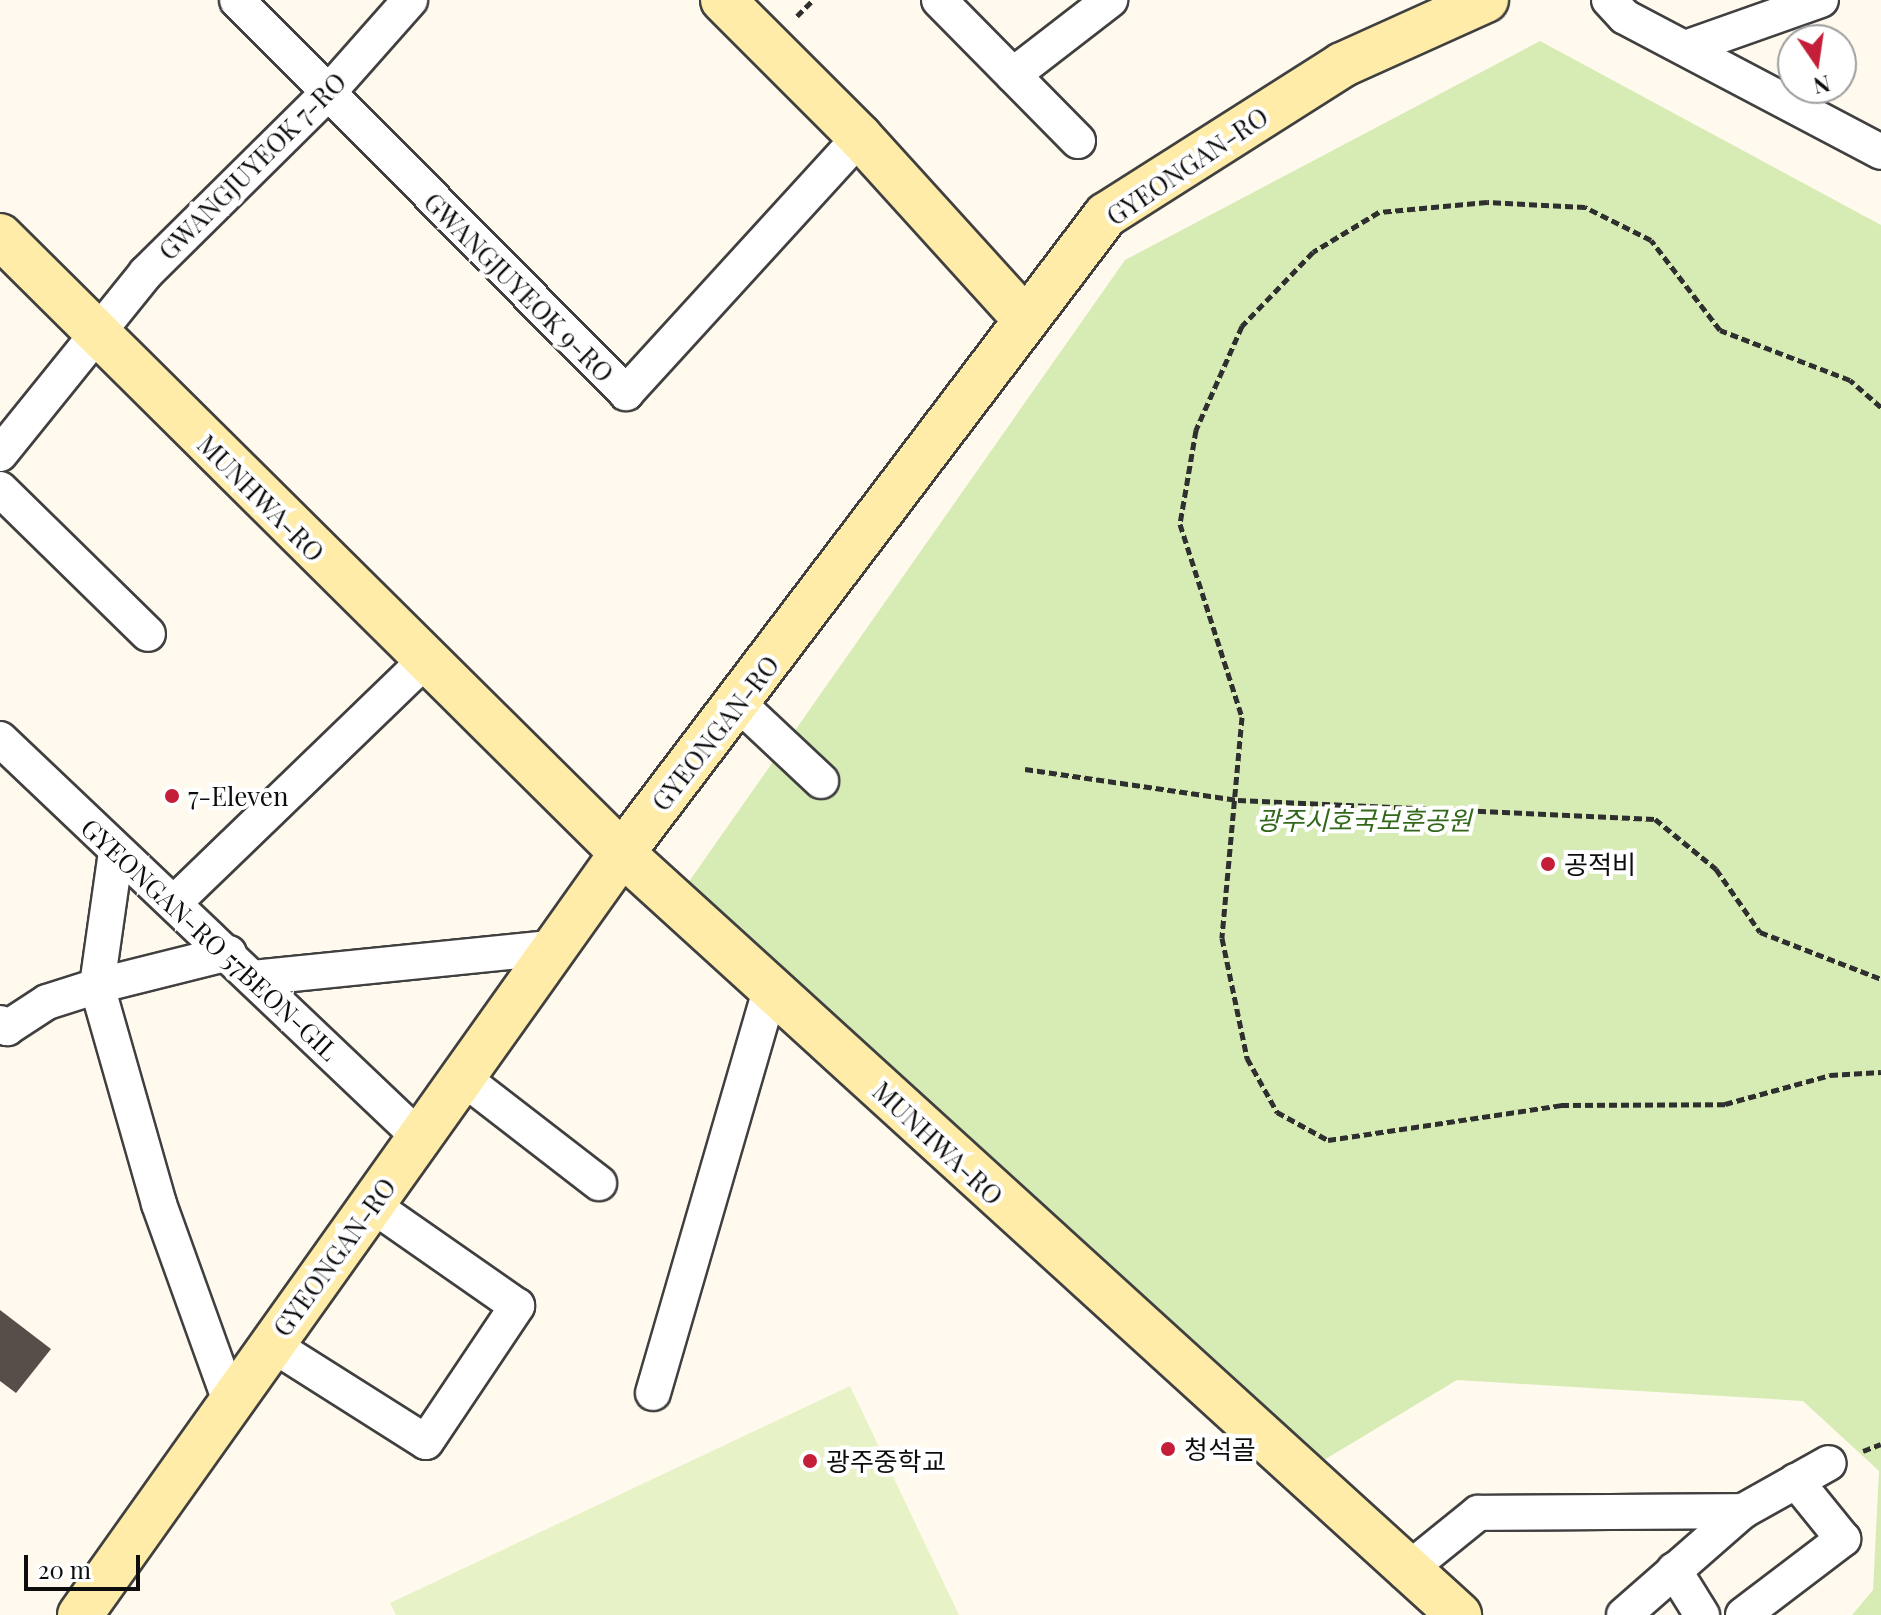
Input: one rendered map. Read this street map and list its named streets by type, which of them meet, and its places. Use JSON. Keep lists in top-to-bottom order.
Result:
{
  "streets": {
    "street": [
      "GWANGJUYEOK 7-RO",
      "GYEONGAN-RO",
      "GWANGJUYEOK 9-RO",
      "MUNHWA-RO",
      "GYEONGAN-RO 57BEON-GIL"
    ]
  },
  "crossings": [
    ["GWANGJUYEOK 7-RO", "GWANGJUYEOK 9-RO"],
    ["GWANGJUYEOK 7-RO", "MUNHWA-RO"],
    ["GYEONGAN-RO", "MUNHWA-RO"],
    ["GYEONGAN-RO", "GYEONGAN-RO 57BEON-GIL"]
  ],
  "parks": ["광주시호국보훈공원"],
  "places": [
    "7-Eleven",
    "공적비",
    "청석골",
    "광주중학교"
  ],
  "scale_bar": "20 m",
  "north": "bottom"
}
